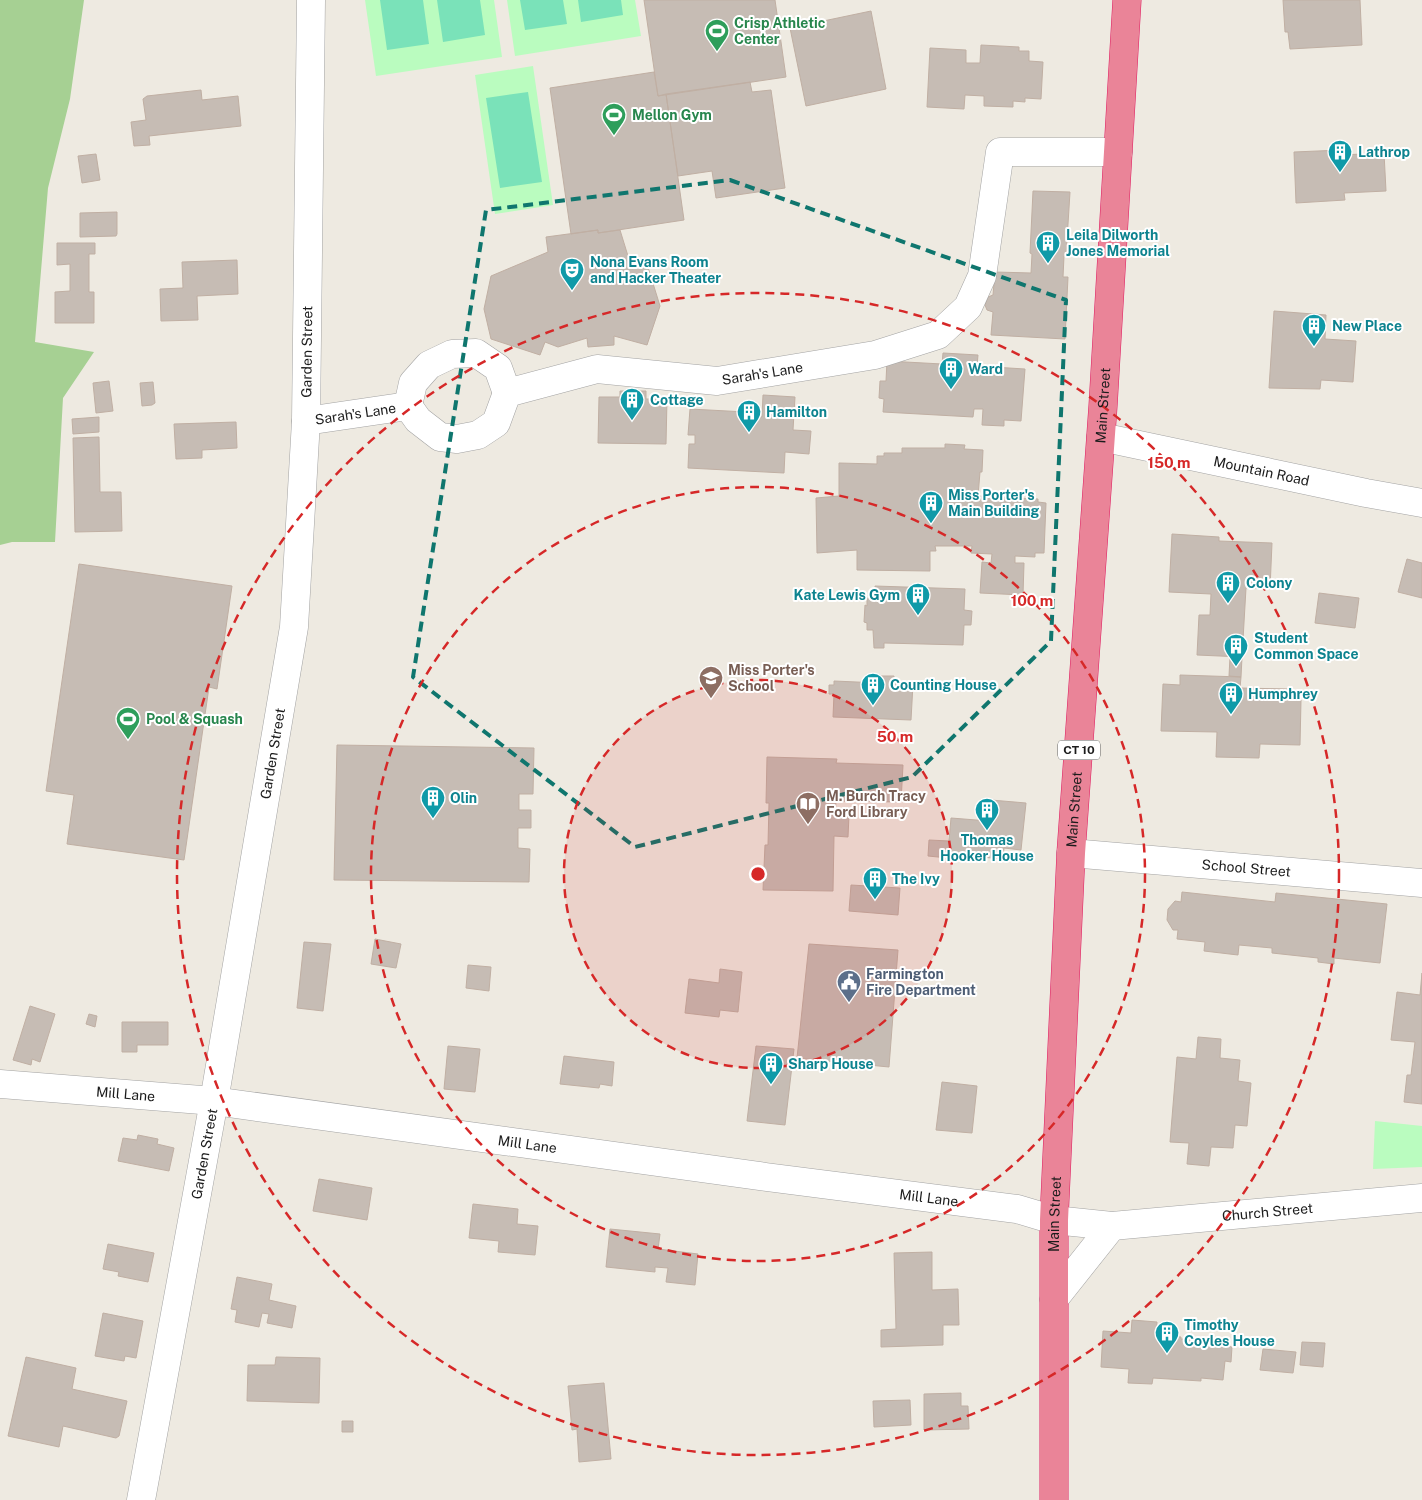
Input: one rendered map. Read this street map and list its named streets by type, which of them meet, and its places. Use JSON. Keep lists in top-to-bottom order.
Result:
{
  "streets": {
    "highway": ["Main Street", "CT 10"],
    "street": [
      "Garden Street",
      "Sarah's Lane",
      "Mountain Road",
      "School Street",
      "Mill Lane",
      "Church Street"
    ]
  },
  "crossings": [
    ["Garden Street", "Sarah's Lane"],
    ["Garden Street", "Mill Lane"],
    ["Sarah's Lane", "Main Street"],
    ["Main Street", "Mountain Road"],
    ["Main Street", "School Street"],
    ["Main Street", "Mill Lane"],
    ["Main Street", "Church Street"],
    ["Mill Lane", "Church Street"]
  ],
  "places": {
    "sports": ["Crisp Athletic Center", "Mellon Gym", "Pool & Squash"],
    "building": [
      "Lathrop",
      "Leila Dilworth Jones Memorial",
      "New Place",
      "Ward",
      "Cottage",
      "Hamilton",
      "Miss Porter's Main Building",
      "Colony",
      "Kate Lewis Gym",
      "Student Common Space",
      "Counting House",
      "Humphrey",
      "Olin",
      "Thomas Hooker House",
      "The Ivy",
      "Sharp House",
      "Timothy Coyles House"
    ],
    "theatre": ["Nona Evans Room and Hacker Theater"],
    "school or university": ["Miss Porter's School"],
    "library": ["M. Burch Tracy Ford Library"],
    "public building": ["Farmington Fire Department"]
  },
  "rings": ["150 m", "100 m", "50 m"]
}
